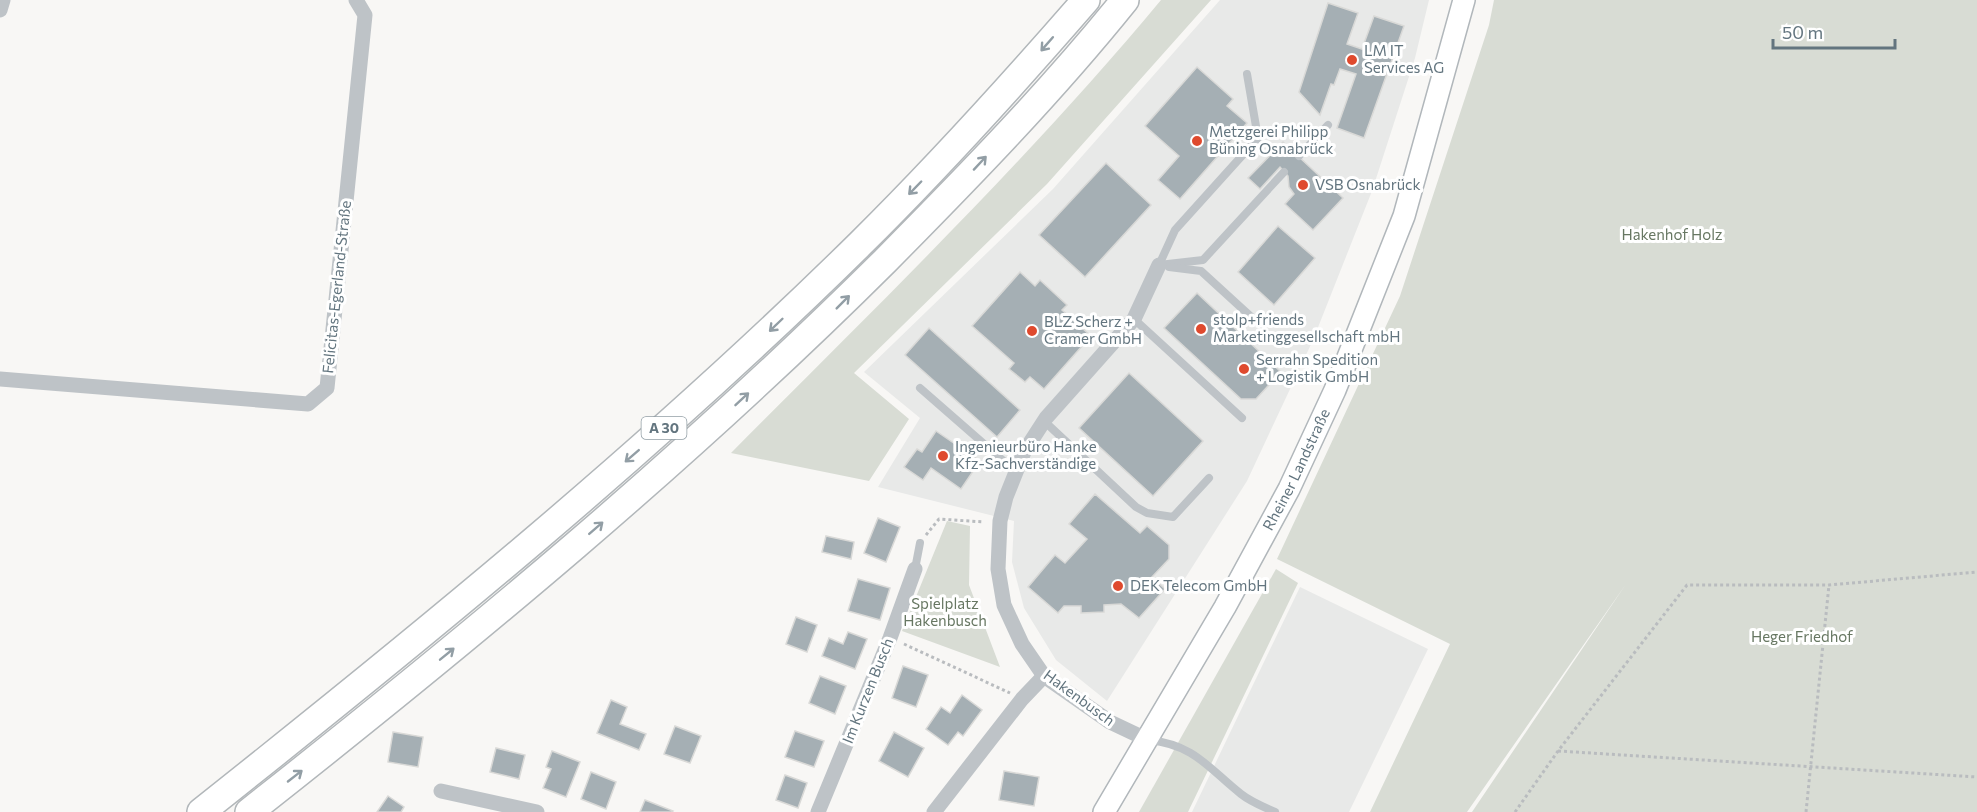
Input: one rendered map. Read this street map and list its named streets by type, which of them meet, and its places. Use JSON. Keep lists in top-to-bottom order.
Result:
{
  "streets": {
    "highway": ["A 30"],
    "street": [
      "Felicitas-Egerland-Straße",
      "Rheiner Landstraße",
      "Im Kurzen Busch",
      "Hakenbusch"
    ]
  },
  "crossings": [
    ["Rheiner Landstraße", "Hakenbusch"]
  ],
  "parks": ["Hakenhof Holz", "Spielplatz Hakenbusch", "Heger Friedhof"],
  "places": [
    "LM IT Services AG",
    "Metzgerei Philipp Büning Osnabrück",
    "VSB Osnabrück",
    "stolp+friends Marketinggesellschaft mbH",
    "BLZ Scherz + Cramer GmbH",
    "Serrahn Spedition + Logistik GmbH",
    "Ingenieurbüro Hanke Kfz-Sachverständige",
    "DEK Telecom GmbH"
  ],
  "scale_bar": "50 m"
}
